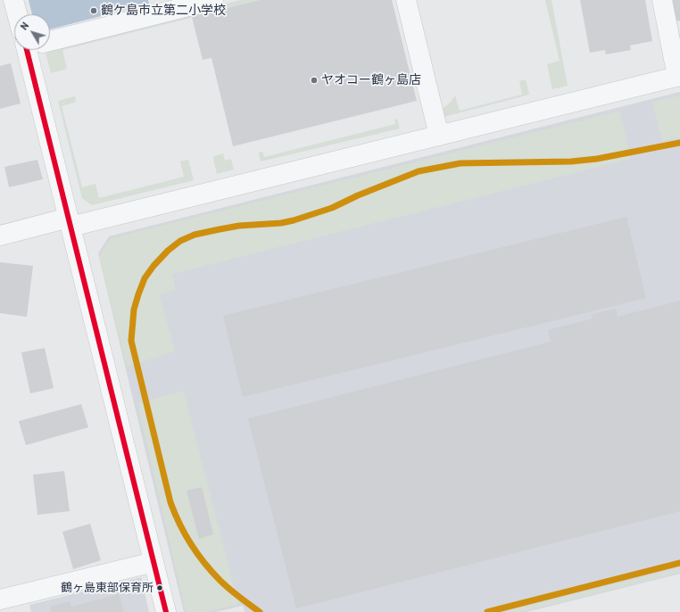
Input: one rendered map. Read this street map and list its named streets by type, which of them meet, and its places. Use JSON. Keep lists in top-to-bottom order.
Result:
{
  "places": ["鶴ケ島市立第二小学校", "ヤオコー鶴ヶ島店", "鶴ヶ島東部保育所"],
  "north": "top left"
}
